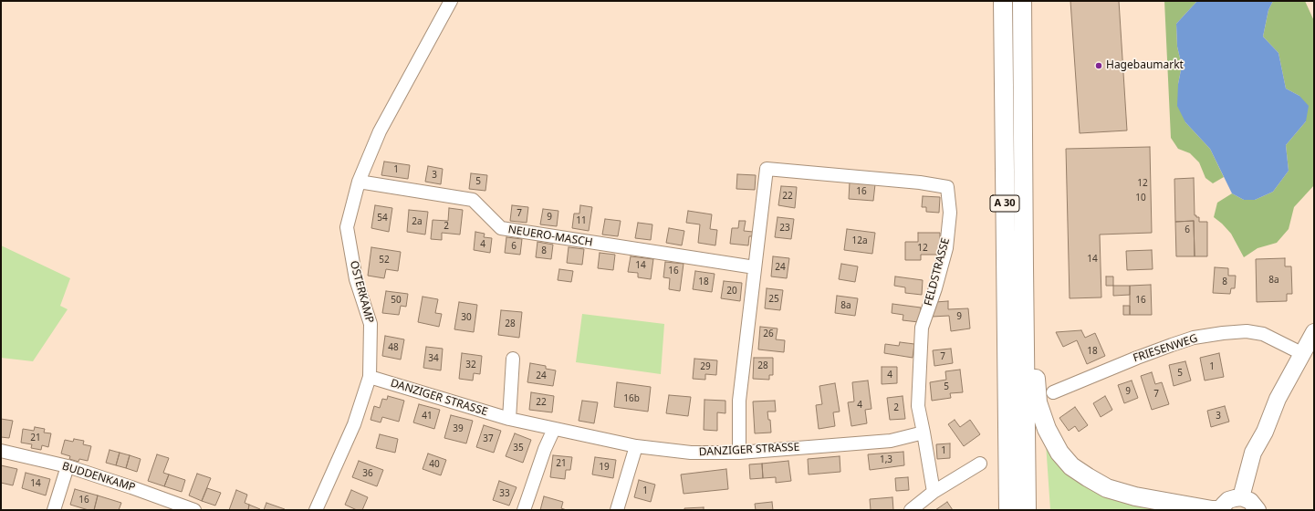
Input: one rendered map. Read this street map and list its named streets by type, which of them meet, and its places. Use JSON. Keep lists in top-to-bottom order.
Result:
{
  "streets": {
    "highway": ["A 30"],
    "street": [
      "NEUERO-MASCH",
      "FELDSTRASSE",
      "OSTERKAMP",
      "FRIESENWEG",
      "DANZIGER STRASSE",
      "BUDDENKAMP"
    ]
  },
  "crossings": [
    ["NEUERO-MASCH", "FELDSTRASSE"],
    ["NEUERO-MASCH", "OSTERKAMP"],
    ["FELDSTRASSE", "DANZIGER STRASSE"],
    ["OSTERKAMP", "DANZIGER STRASSE"]
  ],
  "places": ["Hagebaumarkt"],
  "house_numbers": [
    "1",
    "3",
    "5",
    "12",
    "16",
    "22",
    "10",
    "7",
    "9",
    "54",
    "11",
    "2a",
    "2",
    "23",
    "6",
    "12a",
    "4",
    "6",
    "12",
    "8",
    "14",
    "52",
    "14",
    "24",
    "16",
    "8a",
    "18",
    "8",
    "20",
    "25",
    "50",
    "16",
    "8a",
    "9",
    "30",
    "28",
    "26",
    "48",
    "18",
    "7",
    "34",
    "32",
    "28",
    "29",
    "1",
    "5",
    "4",
    "24",
    "5",
    "9",
    "7",
    "16b",
    "22",
    "4",
    "2",
    "41",
    "3",
    "39",
    "21",
    "37",
    "35",
    "1",
    "1,3",
    "21",
    "40",
    "19",
    "36",
    "14",
    "1",
    "33",
    "16"
  ]
}
